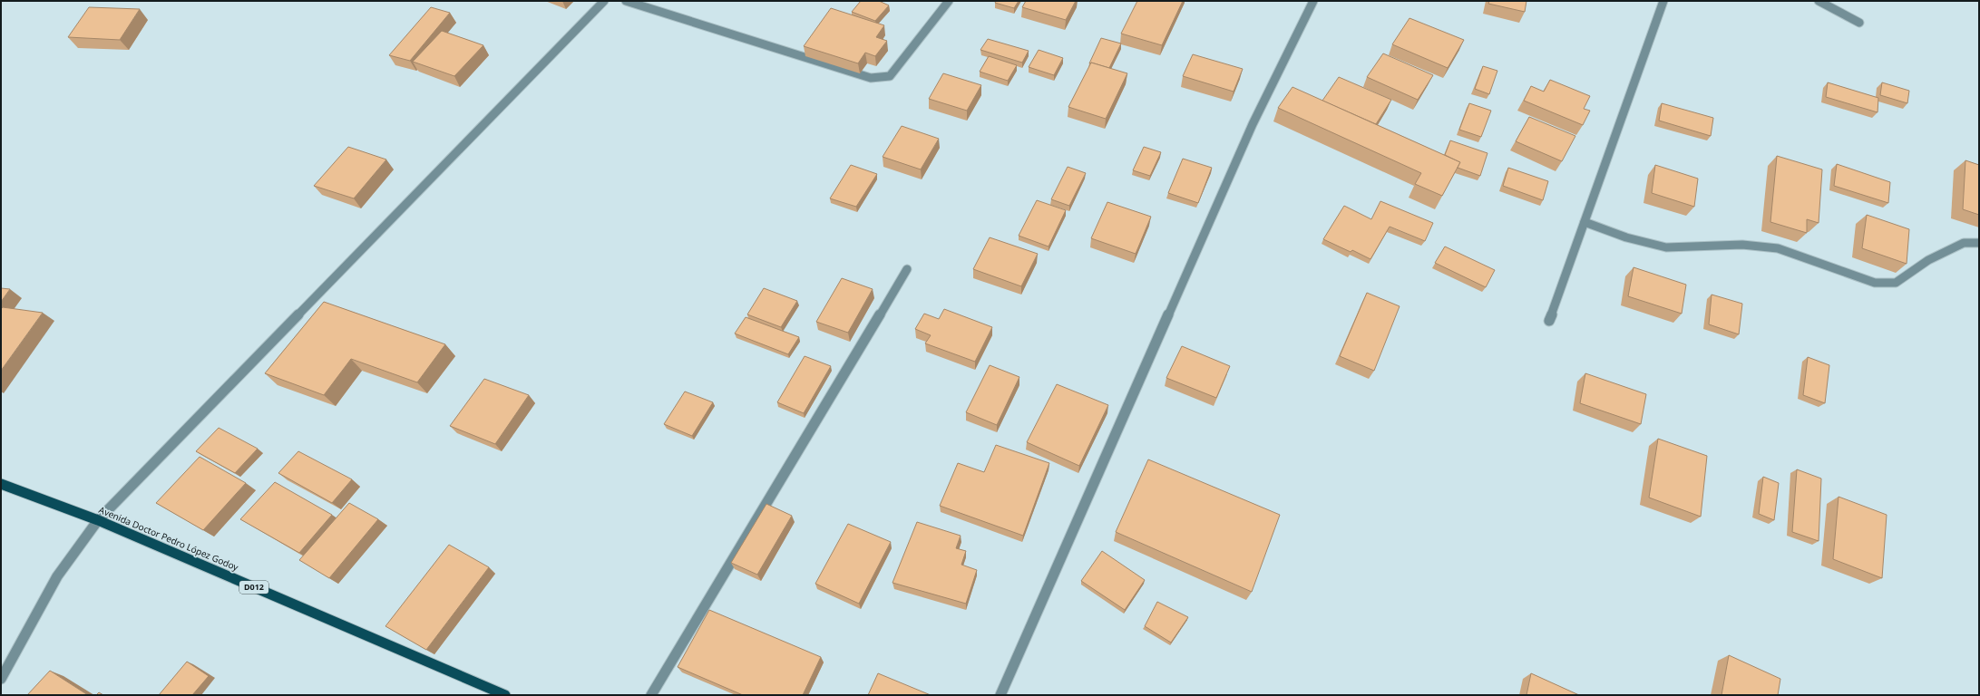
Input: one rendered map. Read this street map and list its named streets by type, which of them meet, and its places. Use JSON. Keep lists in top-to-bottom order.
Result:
{
  "streets": {
    "main road": ["Avenida Doctor Pedro López Godoy", "D012"]
  }
}
